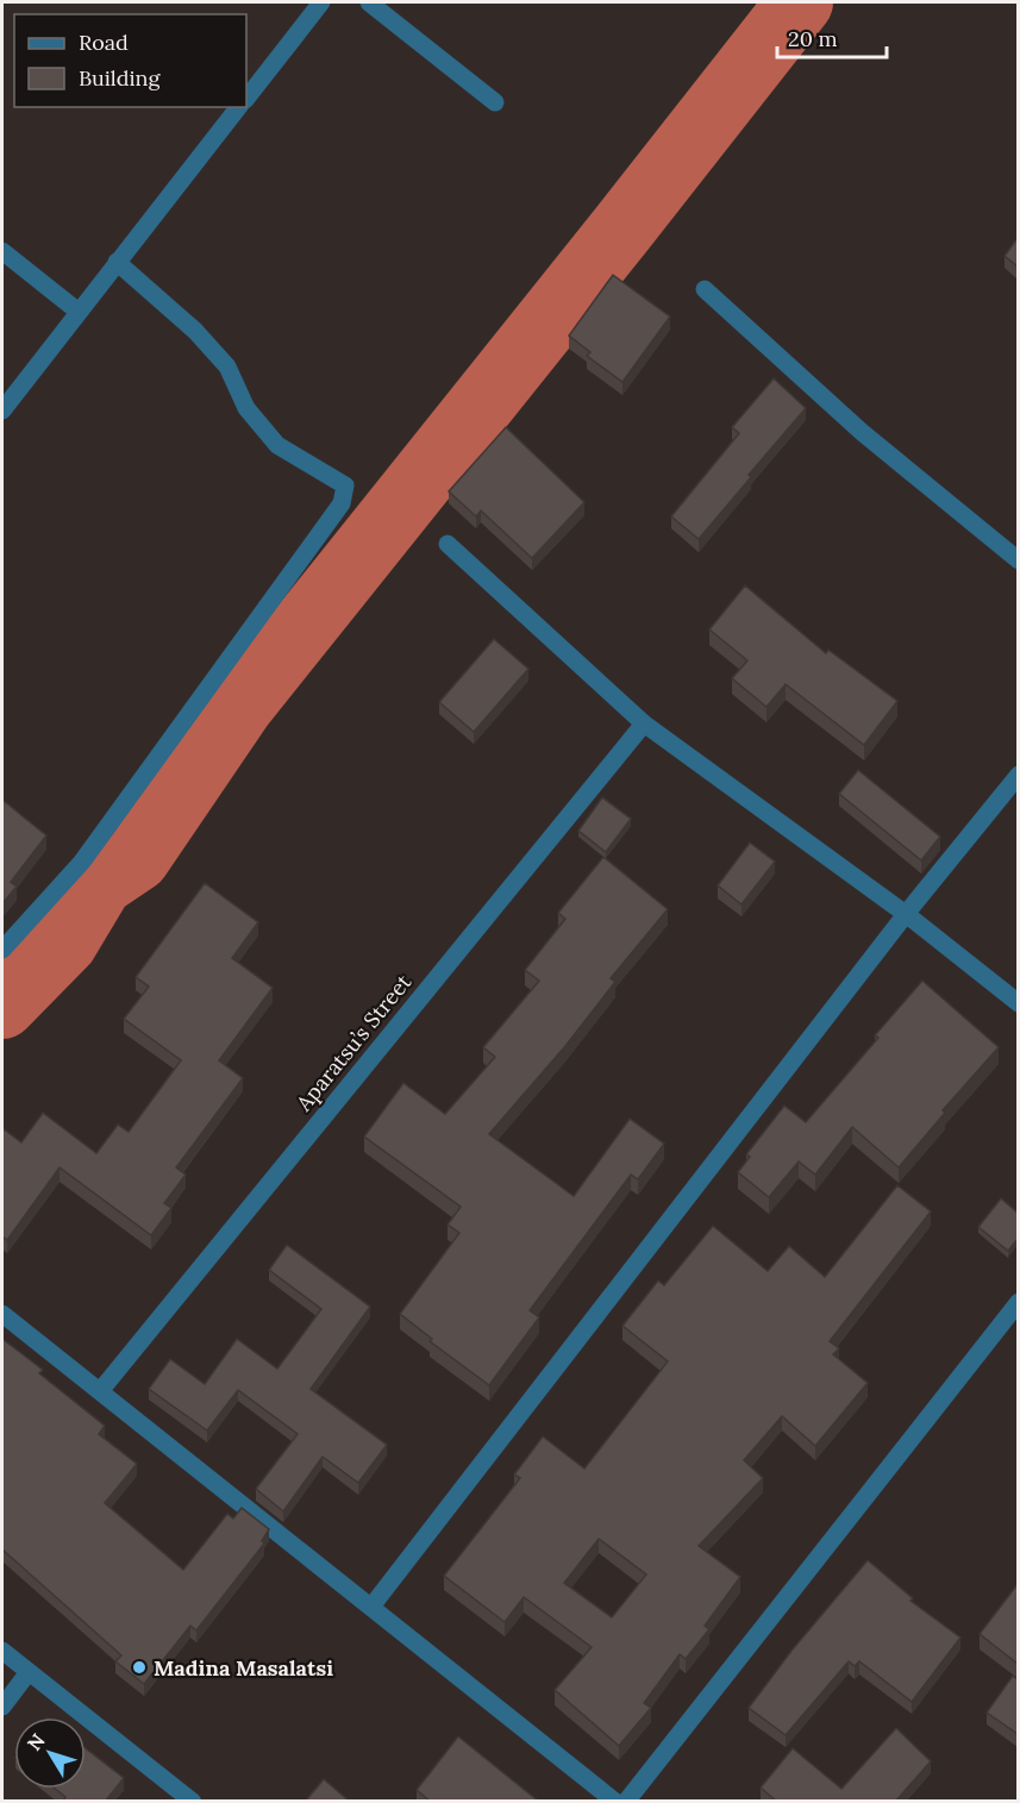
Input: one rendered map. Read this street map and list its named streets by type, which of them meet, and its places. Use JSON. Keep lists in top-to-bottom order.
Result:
{
  "streets": {
    "street": ["Aparatsu’s Street"]
  },
  "places": ["Madina Masalatsi"],
  "legend": ["Road", "Building"],
  "scale_bar": "20 m",
  "north": "top left"
}
